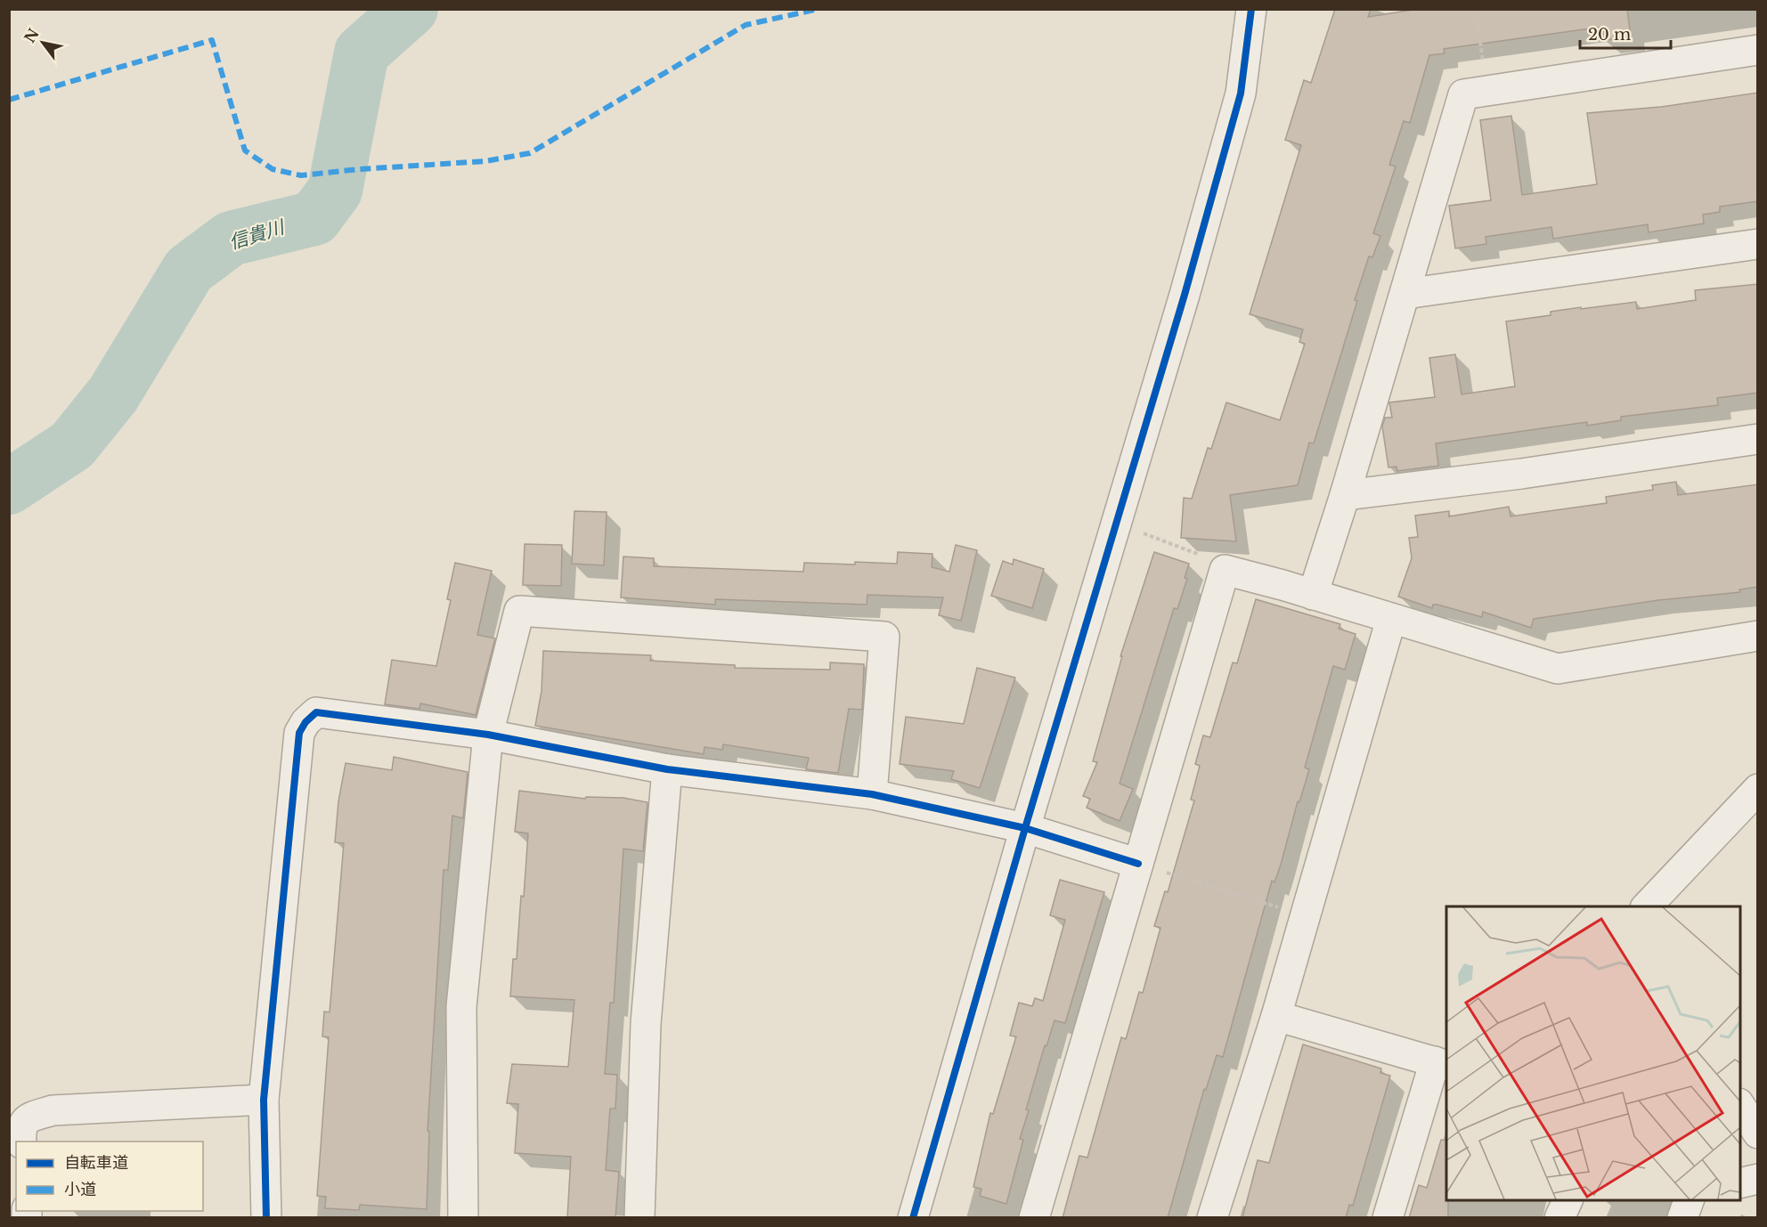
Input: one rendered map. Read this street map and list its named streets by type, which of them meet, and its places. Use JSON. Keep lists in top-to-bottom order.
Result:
{
  "water": ["信貴川"],
  "legend": ["自転車道", "小道"],
  "scale_bar": "20 m",
  "north": "top left"
}
